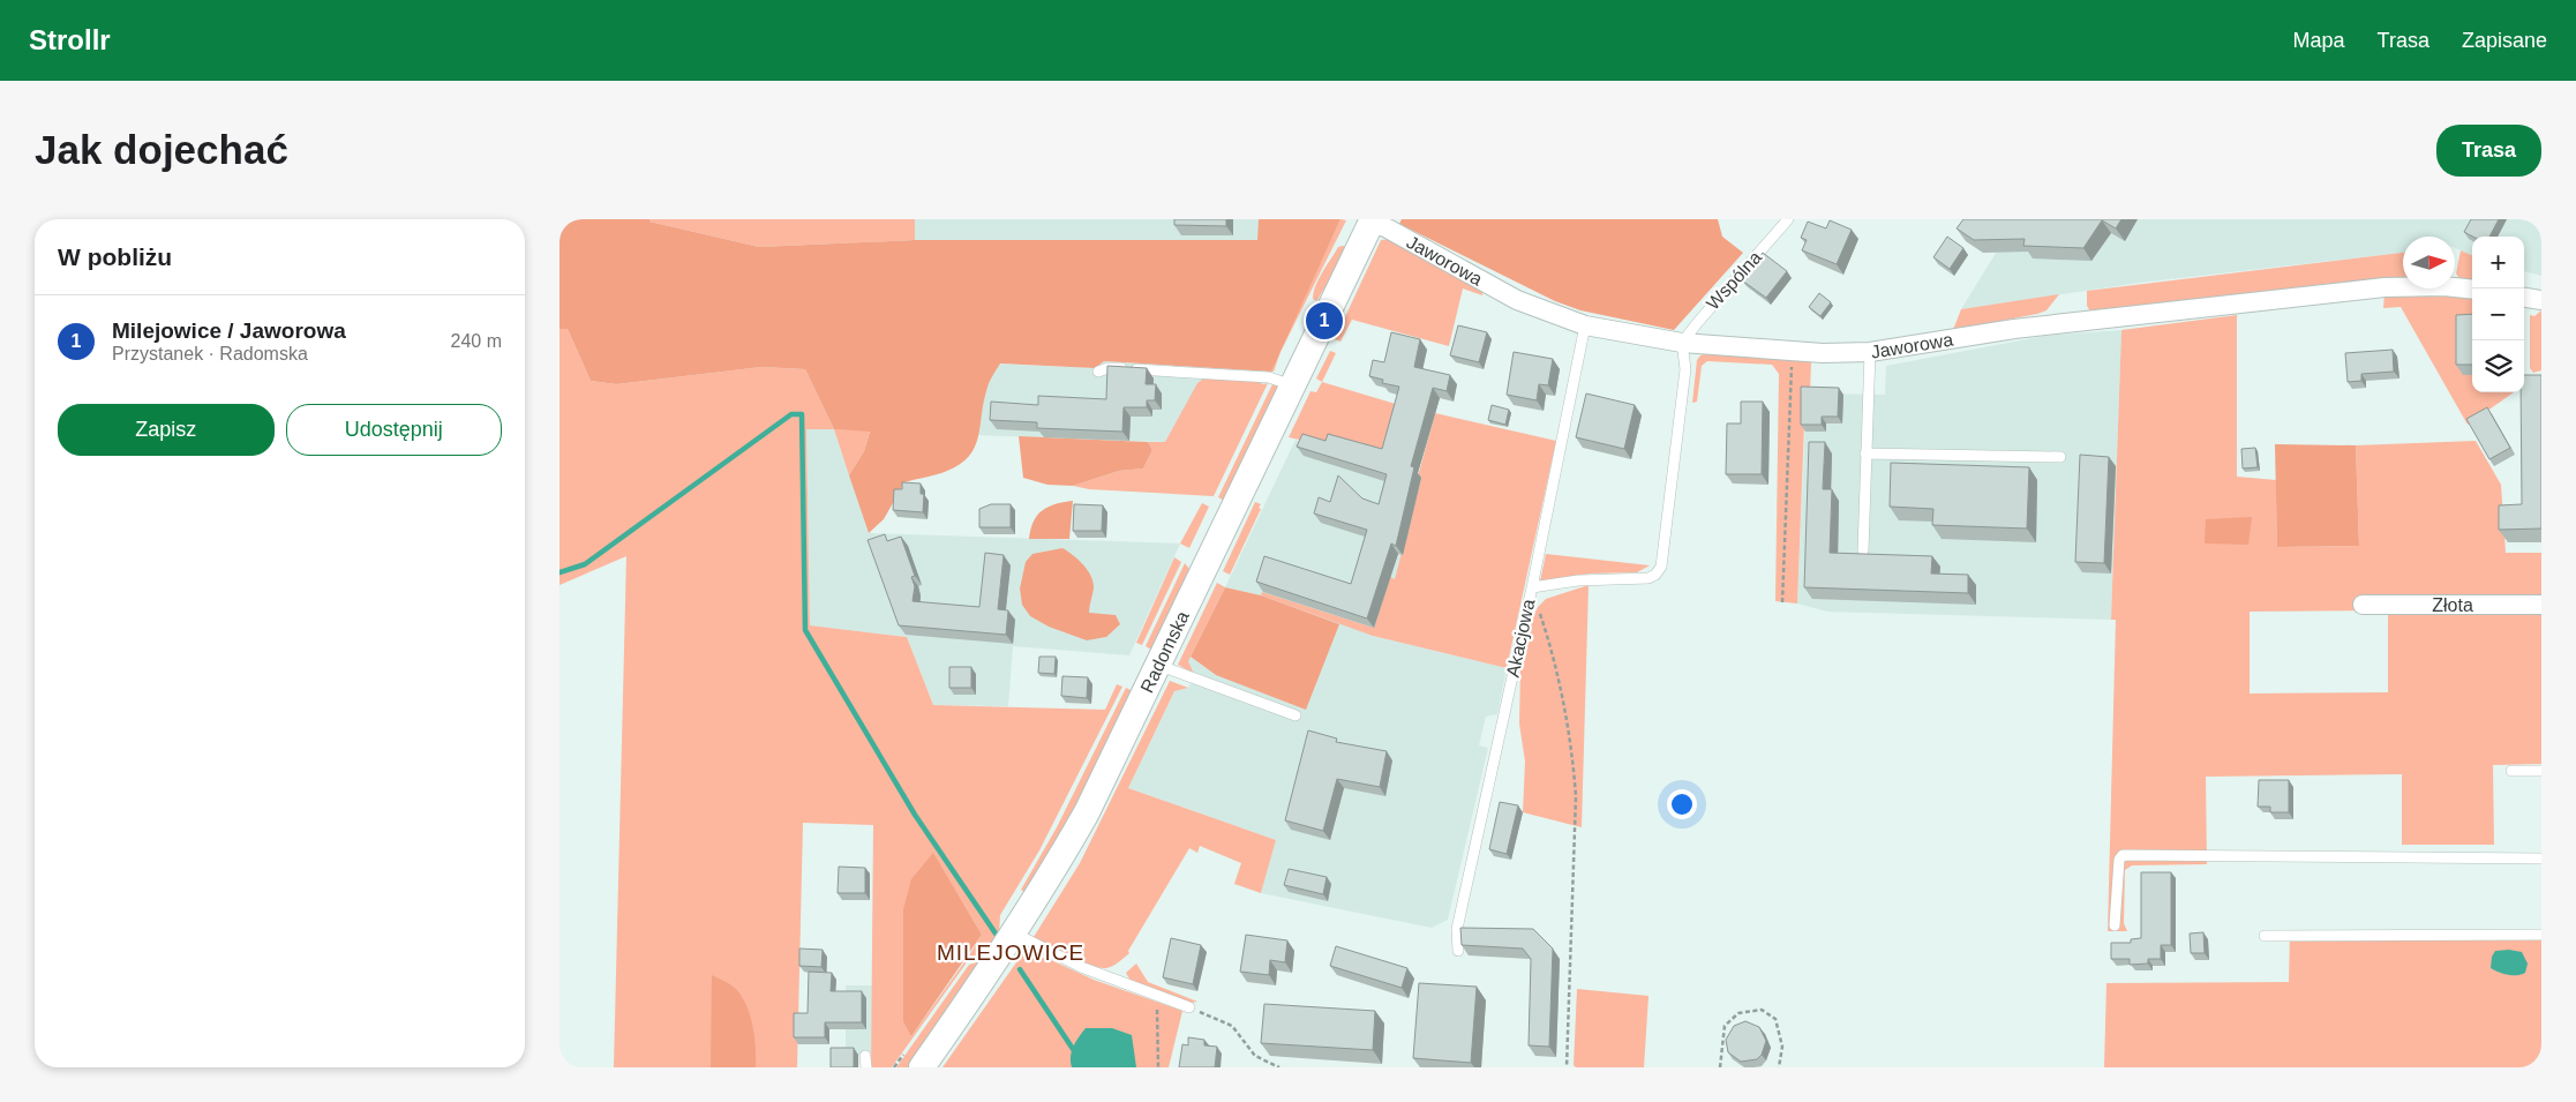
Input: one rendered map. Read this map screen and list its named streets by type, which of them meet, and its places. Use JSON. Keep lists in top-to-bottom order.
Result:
{
  "streets": {
    "main road": ["Radomska"],
    "street": ["Jaworowa", "Złota"],
    "lane": ["Wspólna", "Akacjowa"]
  },
  "crossings": [
    ["Jaworowa", "Wspólna"],
    ["Jaworowa", "Akacjowa"],
    ["Jaworowa", "Radomska"]
  ],
  "districts": ["MILEJOWICE"],
  "north": "right",
  "page": {
    "header": "Strollr",
    "nav": ["Mapa", "Trasa", "Zapisane"],
    "buttons": [
      "Trasa",
      ["Zapisz", "Udostępnij"]
    ],
    "title": "Jak dojechać",
    "heading": "W pobliżu",
    "map_buttons": ["+", "−"],
    "list": [
      {
        "mark": "1",
        "name": "Milejowice / Jaworowa",
        "note": "Przystanek · Radomska",
        "value": "240 m"
      }
    ],
    "pins": "1"
  }
}
